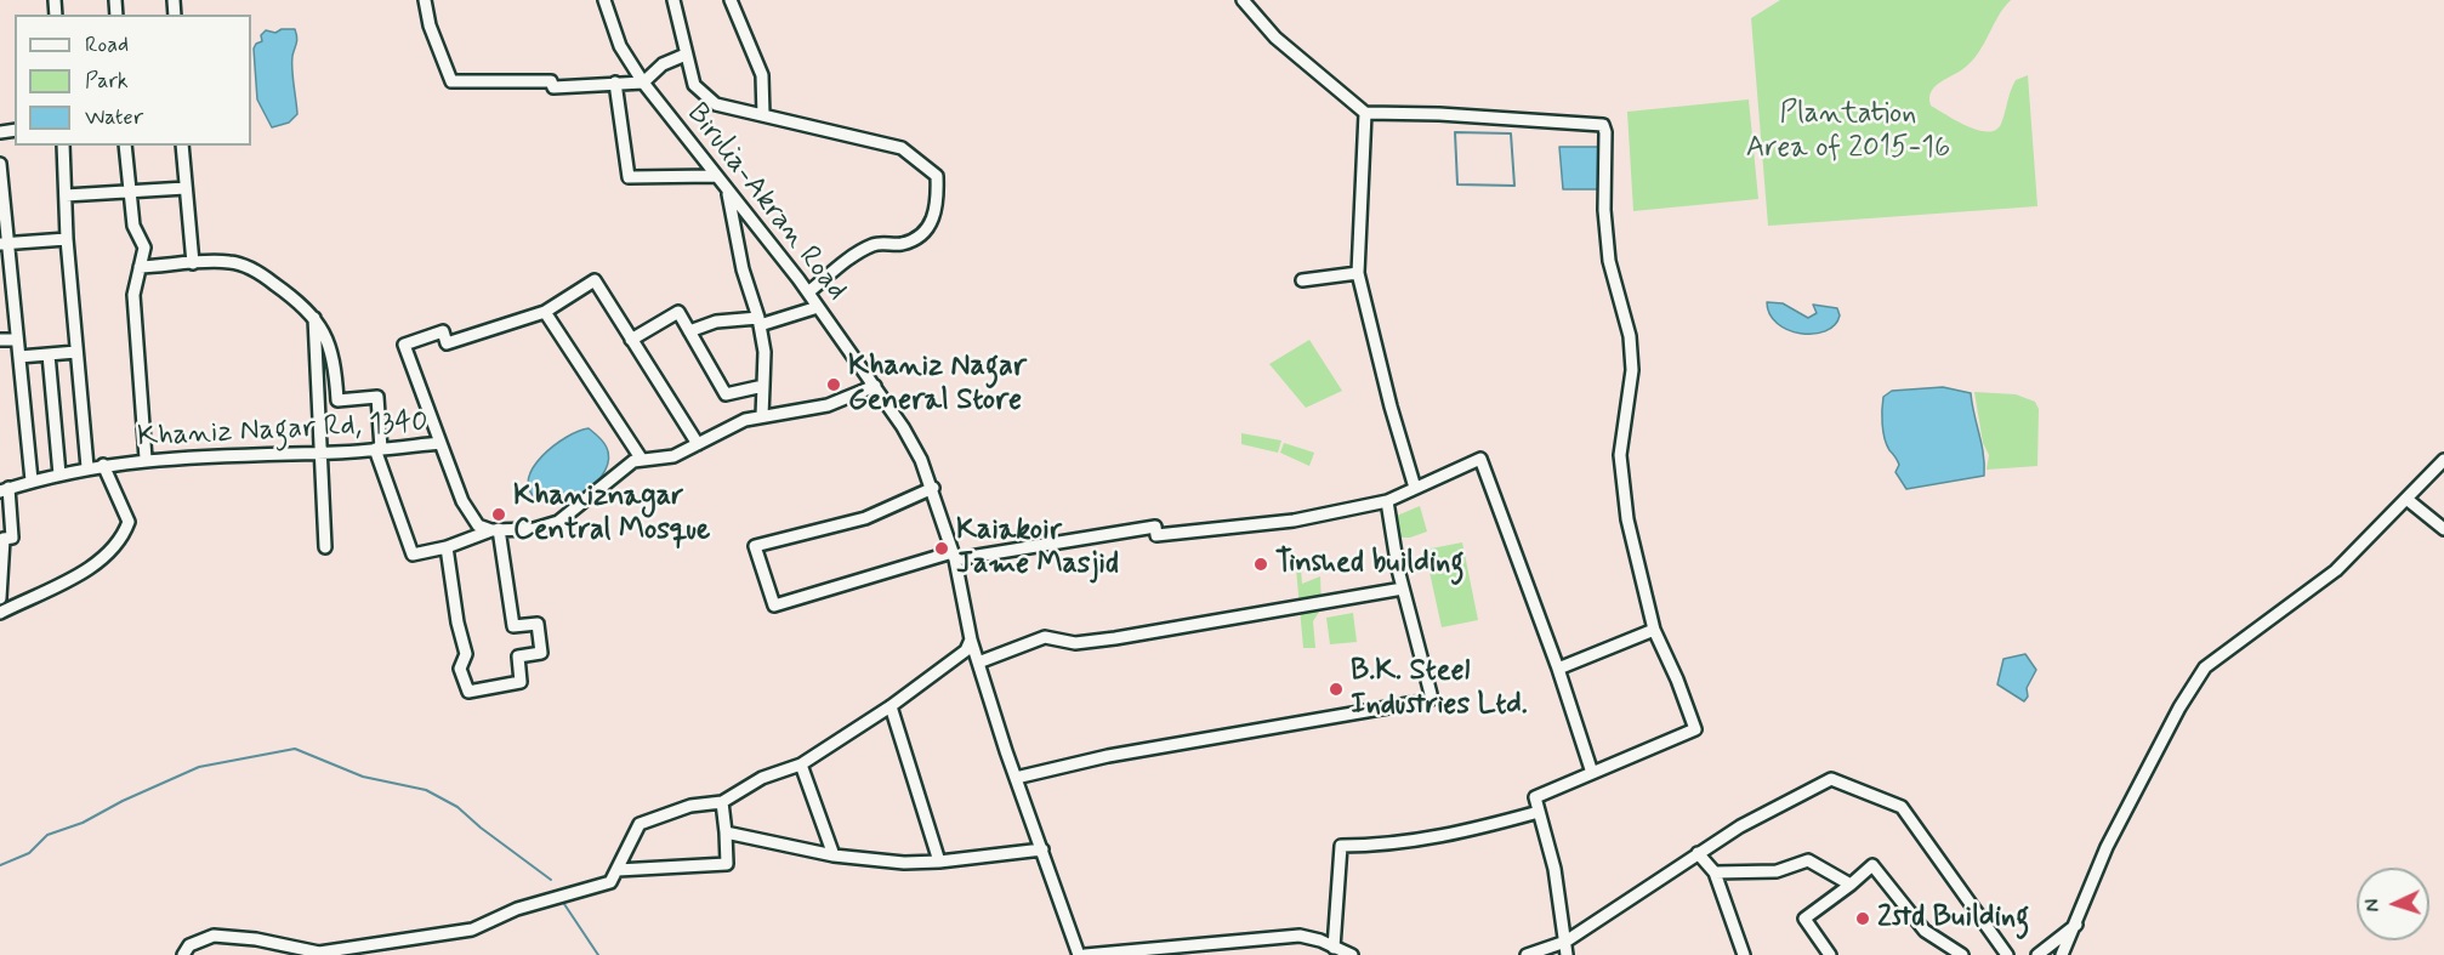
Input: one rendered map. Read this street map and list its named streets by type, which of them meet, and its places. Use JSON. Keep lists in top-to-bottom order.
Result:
{
  "streets": {
    "street": ["Birulia-Akran Road", "Khaniz Nagar Rd, 1340"]
  },
  "parks": ["Plantation Area of 2015-16"],
  "places": [
    "Khaniz Nagar General Store",
    "Khaniznagar Central Mosque",
    "Kaiakoir Jame Masjid",
    "Tinshed building",
    "B.K. Steel Industries Ltd.",
    "2std Building"
  ],
  "legend": ["Road", "Park", "Water"],
  "north": "left"
}
